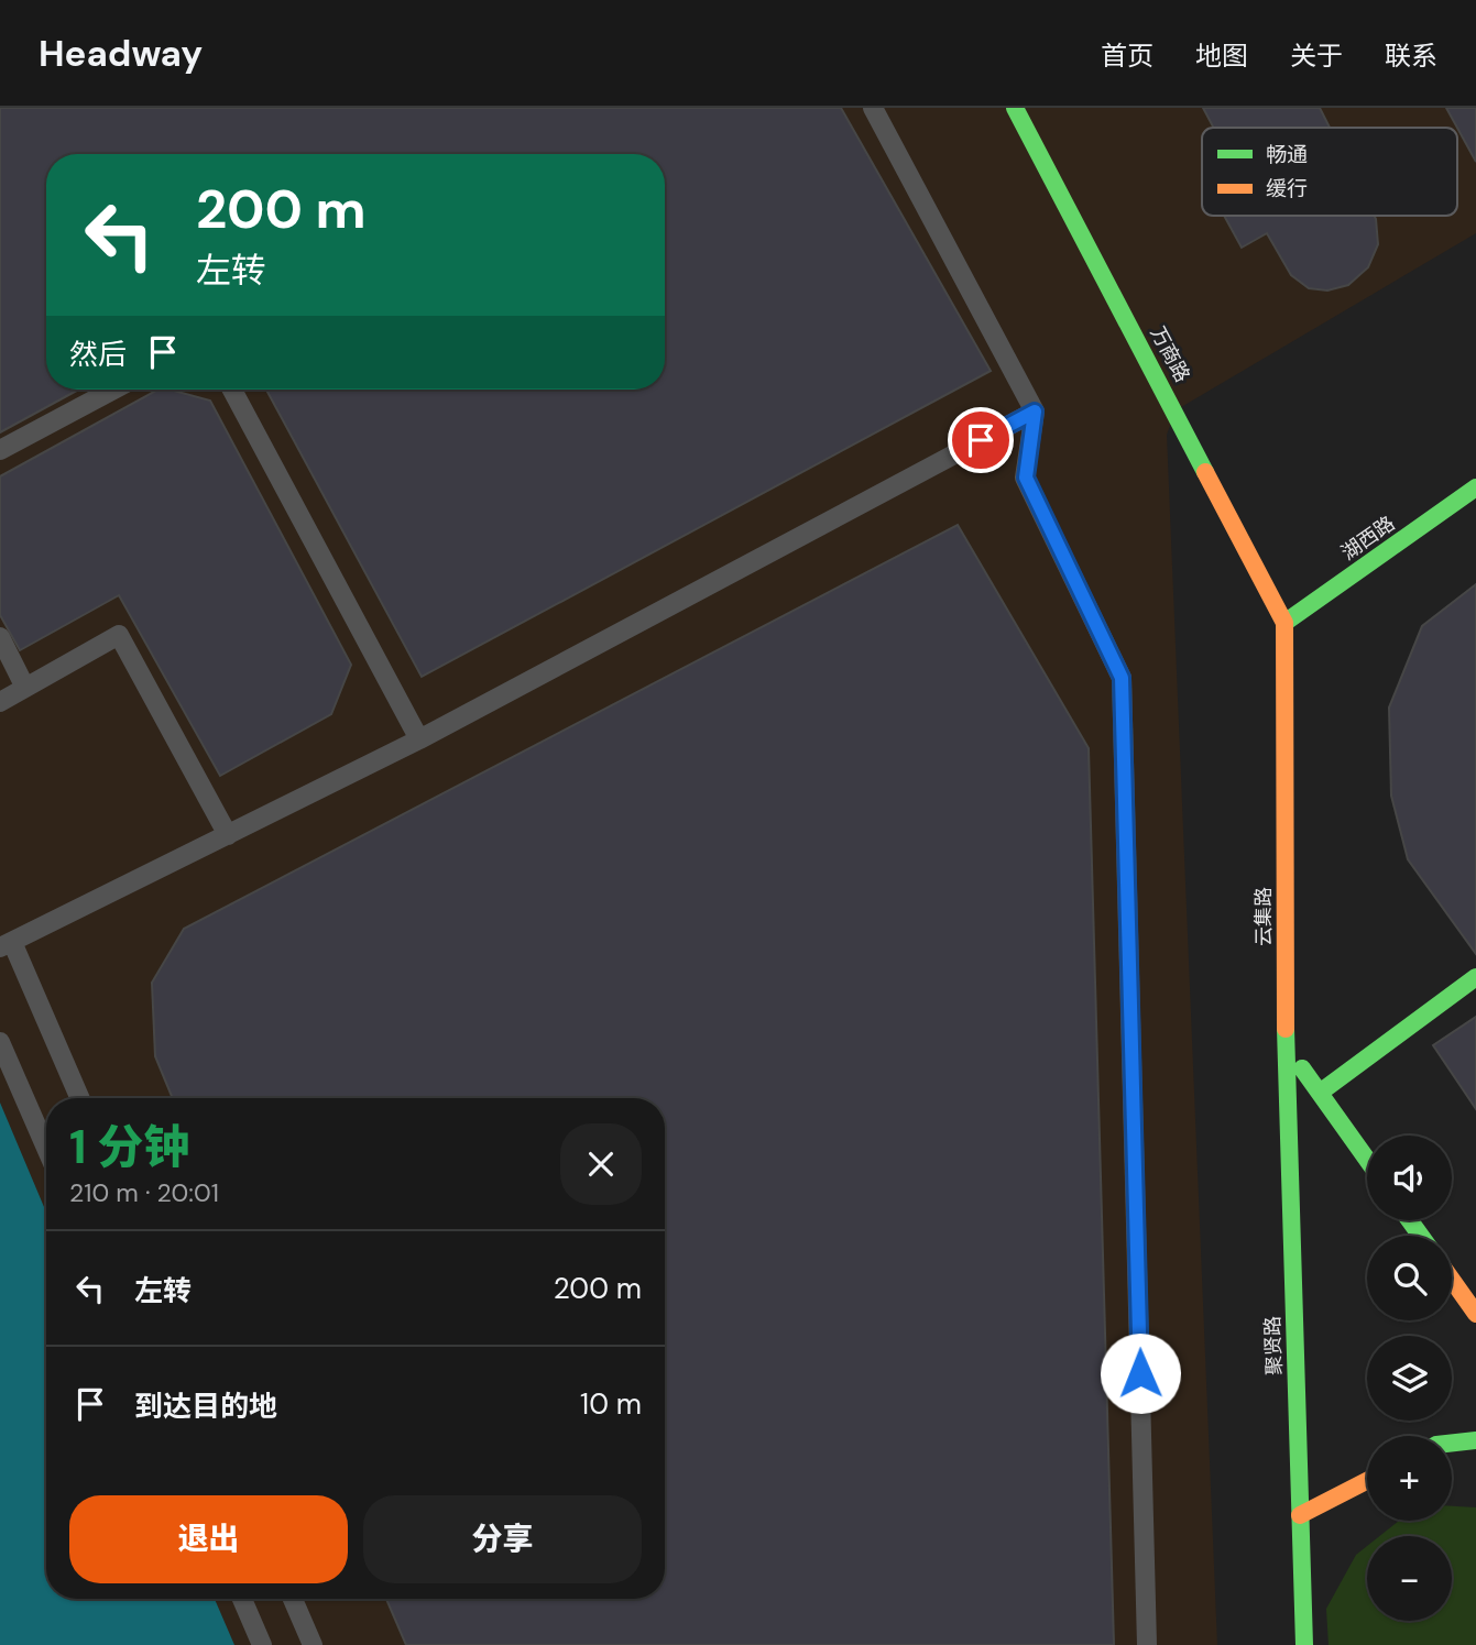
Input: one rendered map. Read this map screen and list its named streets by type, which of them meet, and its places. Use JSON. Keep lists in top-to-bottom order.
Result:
{
  "streets": {
    "street": [
      "万商路",
      "湖西路",
      "云集路",
      "聚贤路"
    ]
  },
  "crossings": [
    ["万商路", "湖西路"],
    ["万商路", "云集路"],
    ["湖西路", "云集路"],
    ["云集路", "聚贤路"]
  ],
  "legend": ["畅通", "缓行"],
  "page": {
    "header": "Headway",
    "nav": [
      "首页",
      "地图",
      "关于",
      "联系"
    ],
    "turn": ["200 m", "左转"],
    "then": "然后",
    "heading": ["1 分钟", "210 m · 20:01"],
    "map_buttons": ["+", "−"],
    "list": [
      {
        "name": "左转",
        "value": "200 m"
      },
      {
        "name": "到达目的地",
        "value": "10 m"
      }
    ],
    "buttons": ["退出", "分享"]
  }
}
